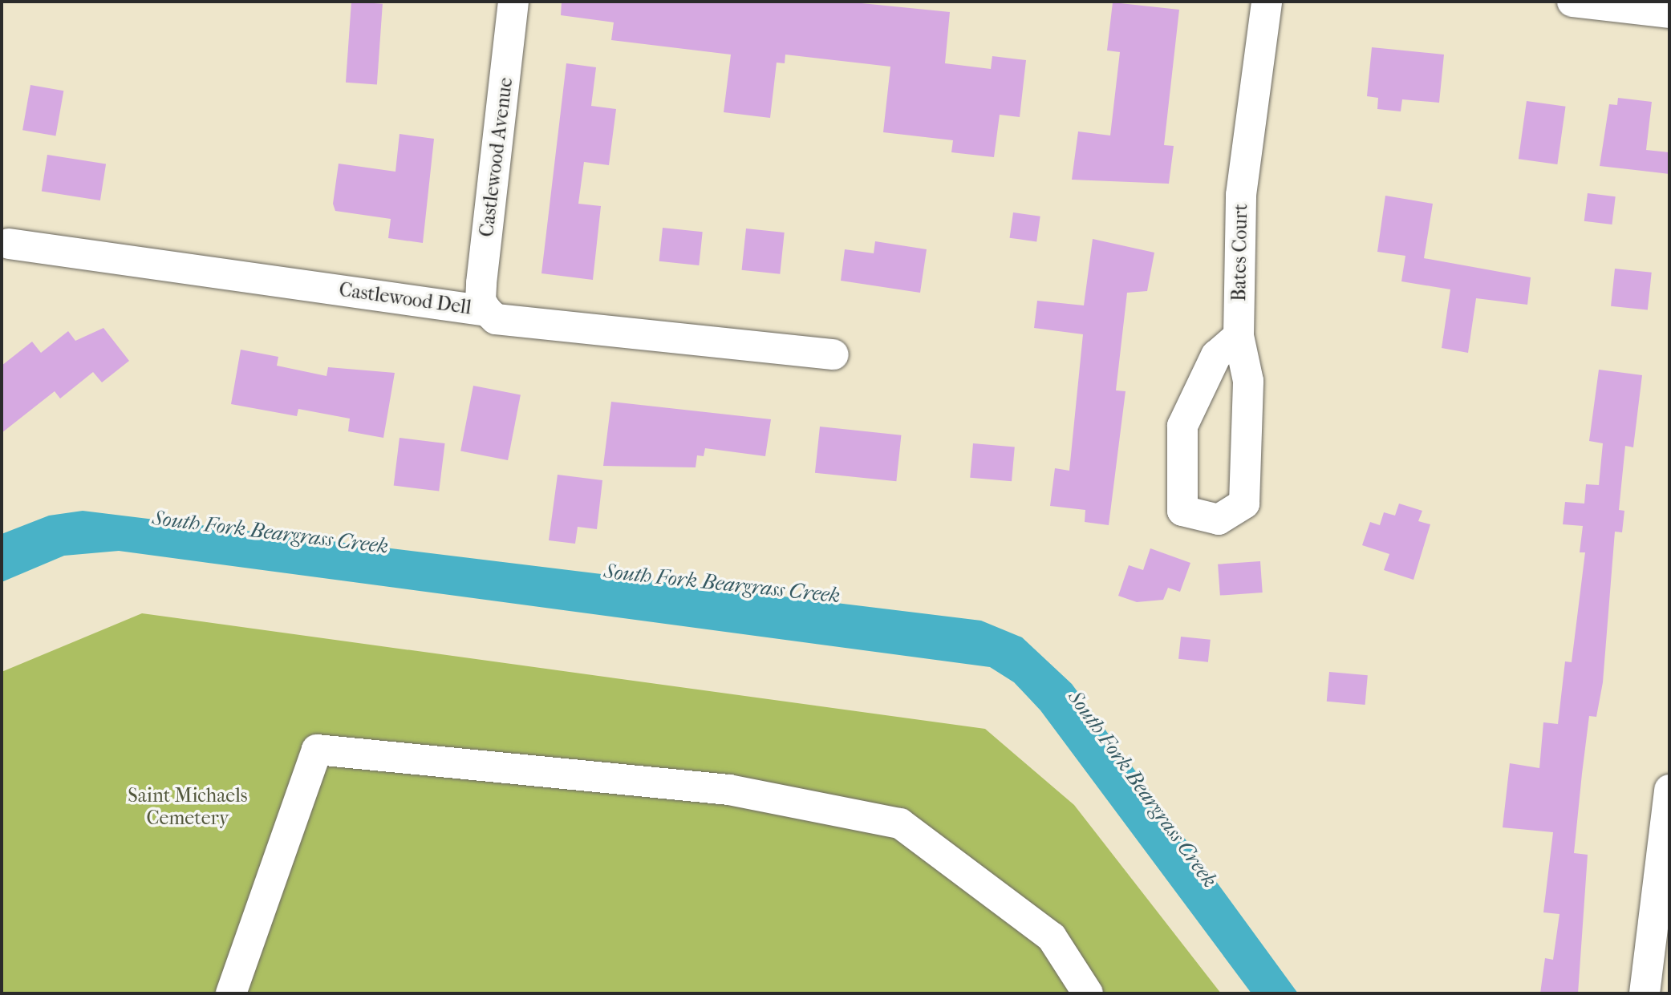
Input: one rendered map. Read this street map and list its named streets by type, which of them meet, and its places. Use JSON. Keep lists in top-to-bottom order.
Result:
{
  "streets": {
    "street": ["Castlewood Avenue", "Bates Court", "Castlewood Dell"]
  },
  "crossings": [
    ["Castlewood Avenue", "Castlewood Dell"]
  ],
  "water": ["South Fork Beargrass Creek"],
  "parks": ["Saint Michaels Cemetery"]
}
